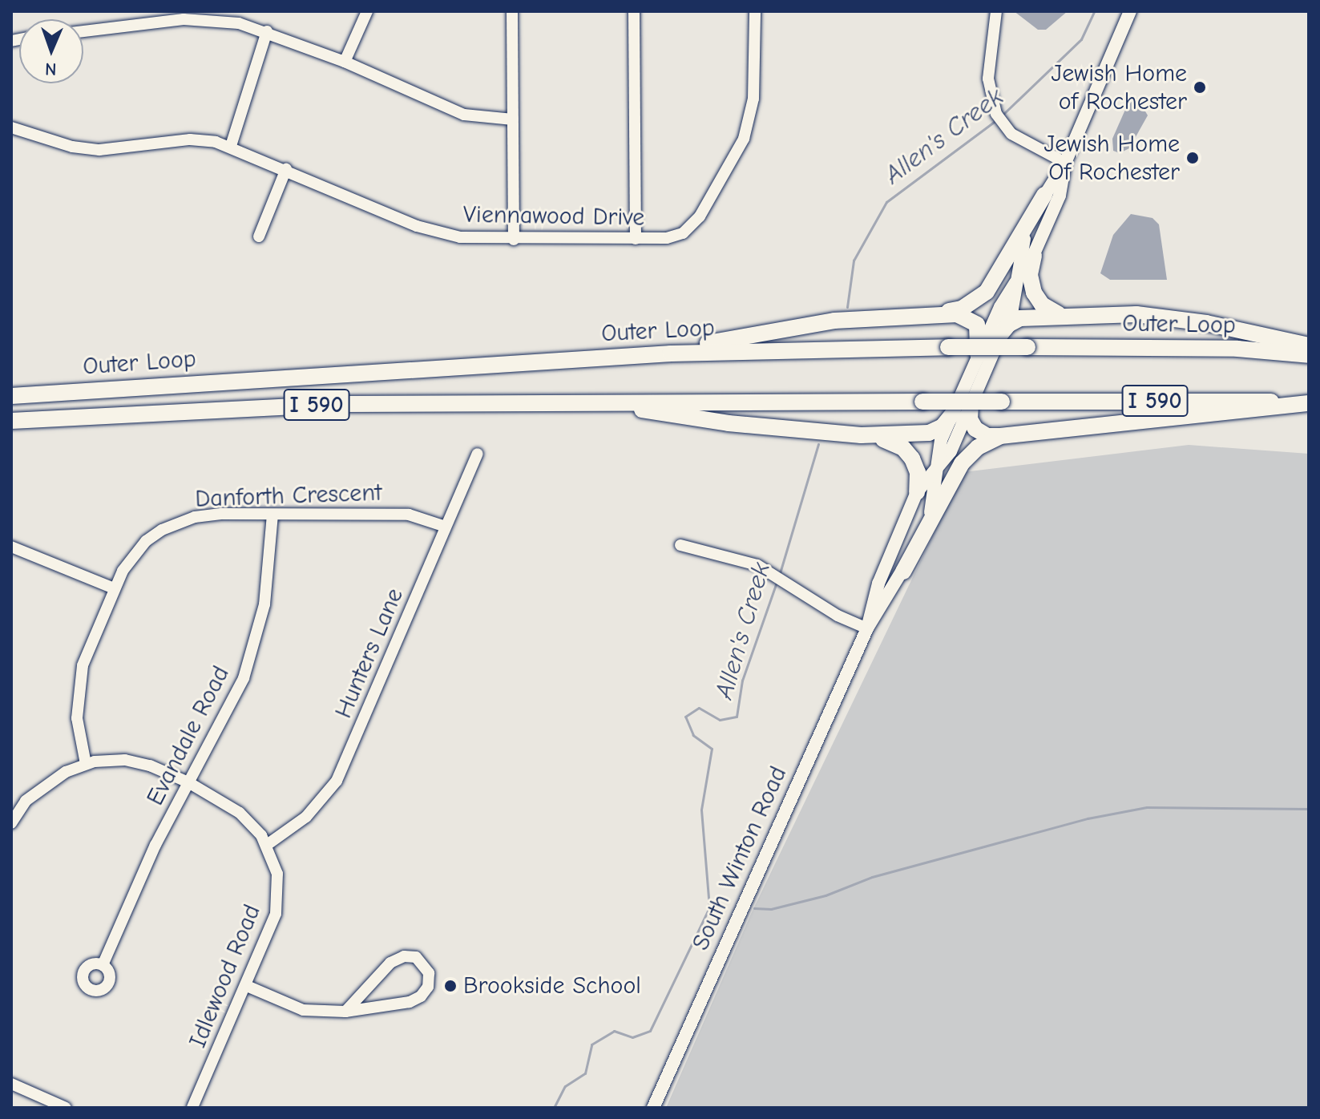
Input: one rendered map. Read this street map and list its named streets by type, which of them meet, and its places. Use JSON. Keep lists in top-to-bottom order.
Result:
{
  "streets": {
    "highway": ["Outer Loop", "I 590"],
    "main road": ["South Winton Road"],
    "street": [
      "Viennawood Drive",
      "Danforth Crescent",
      "Hunters Lane",
      "Evandale Road",
      "Idlewood Road"
    ]
  },
  "crossings": [
    ["Danforth Crescent", "Hunters Lane"],
    ["Danforth Crescent", "Evandale Road"],
    ["Danforth Crescent", "Idlewood Road"],
    ["Hunters Lane", "Idlewood Road"],
    ["Evandale Road", "Idlewood Road"]
  ],
  "water": ["Allen's Creek"],
  "places": ["Jewish Home of Rochester", "Jewish Home Of Rochester", "Brookside School"],
  "north": "bottom"
}
